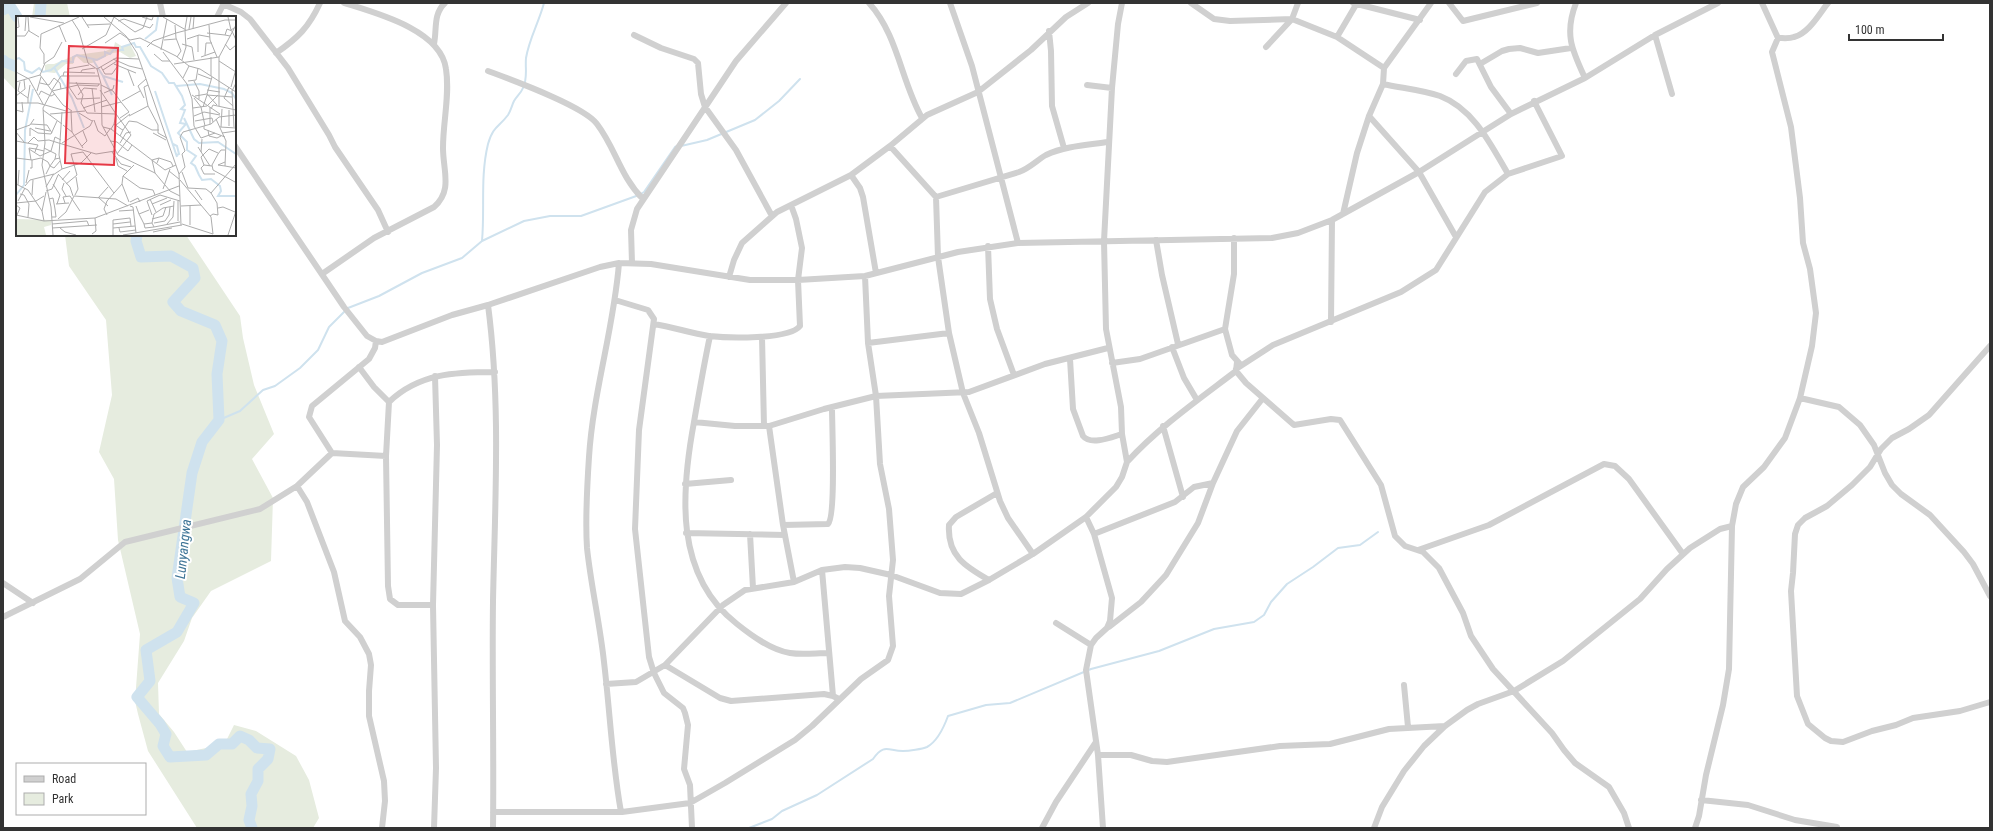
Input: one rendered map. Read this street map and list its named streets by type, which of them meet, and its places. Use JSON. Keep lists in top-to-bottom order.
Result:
{
  "water": ["Lunyangwa"],
  "legend": ["Road", "Park"],
  "scale_bar": "100 m"
}
